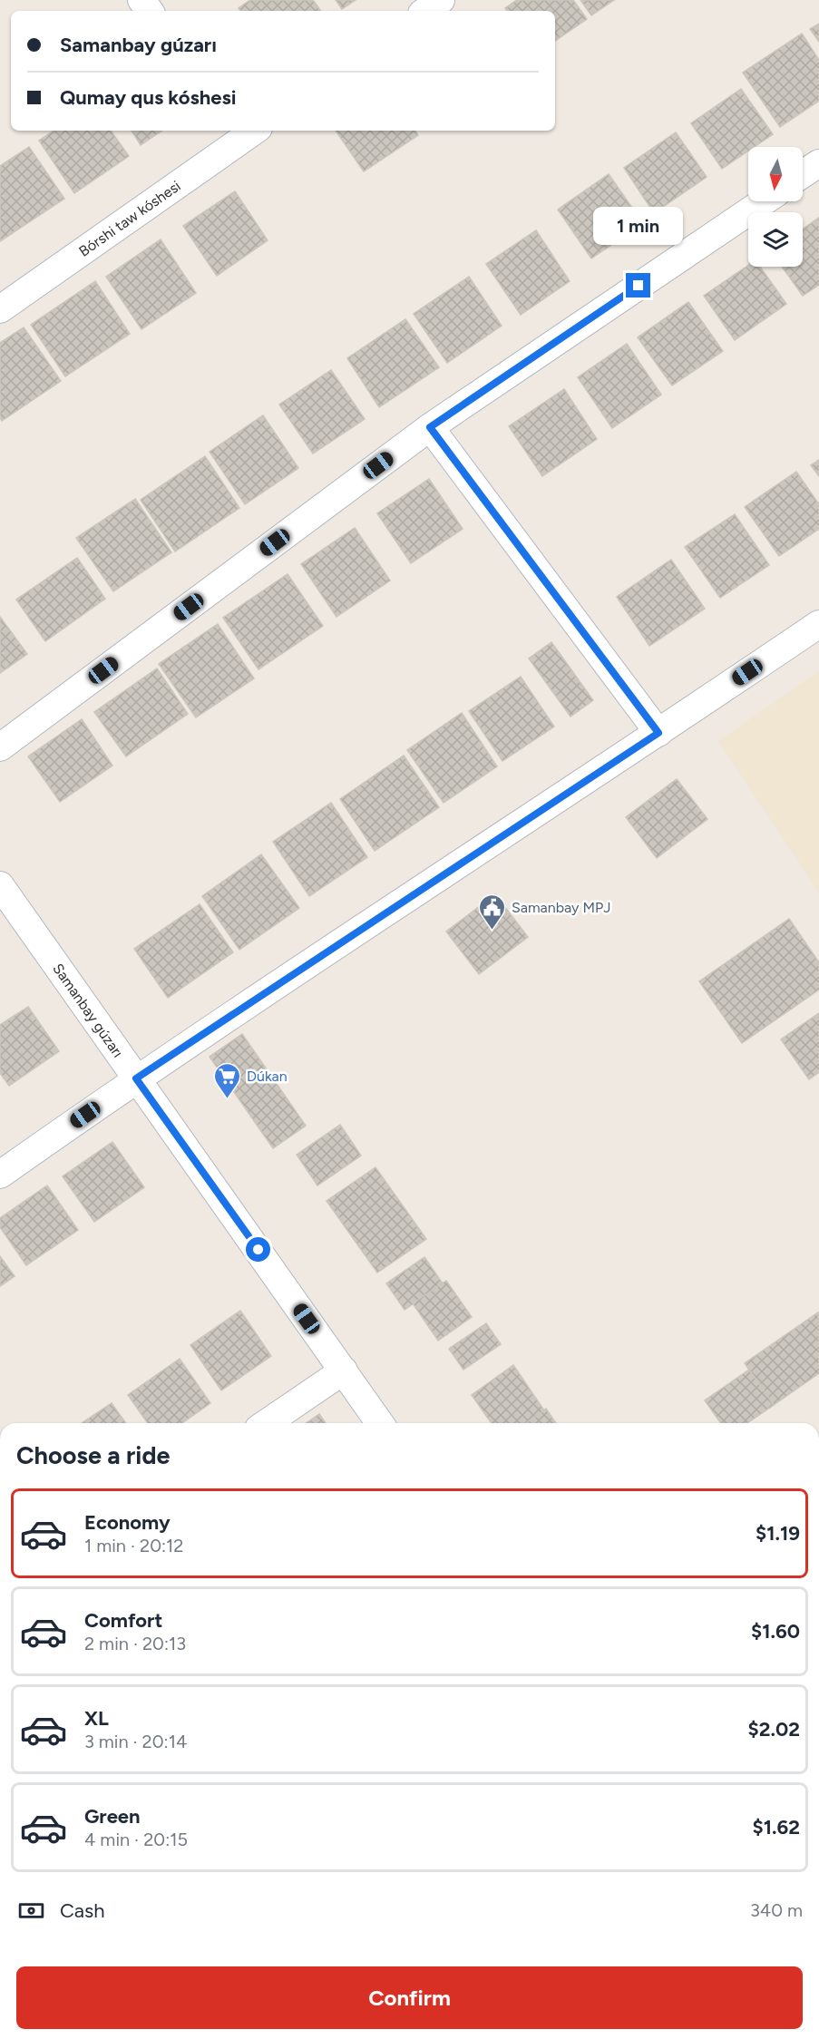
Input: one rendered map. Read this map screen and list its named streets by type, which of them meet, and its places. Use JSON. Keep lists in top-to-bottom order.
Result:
{
  "streets": {
    "street": ["Bórshi taw kóshesi", "Samanbay gúzarı"]
  },
  "places": {
    "public building": ["Samanbay MPJ"],
    "supermarket": ["Dúkan"]
  },
  "north": "bottom",
  "page": {
    "banner": ["Samanbay gúzarı", "Qumay qus kóshesi"],
    "bubble": "1 min",
    "heading": "Choose a ride",
    "list": [
      {
        "name": "Economy",
        "note": "1 min · 20:12",
        "value": "$1.19"
      },
      {
        "name": "Comfort",
        "note": "2 min · 20:13",
        "value": "$1.60"
      },
      {
        "name": "XL",
        "note": "3 min · 20:14",
        "value": "$2.02"
      },
      {
        "name": "Green",
        "note": "4 min · 20:15",
        "value": "$1.62"
      }
    ],
    "pay": ["Cash", "340 m"],
    "buttons": "Confirm"
  }
}
